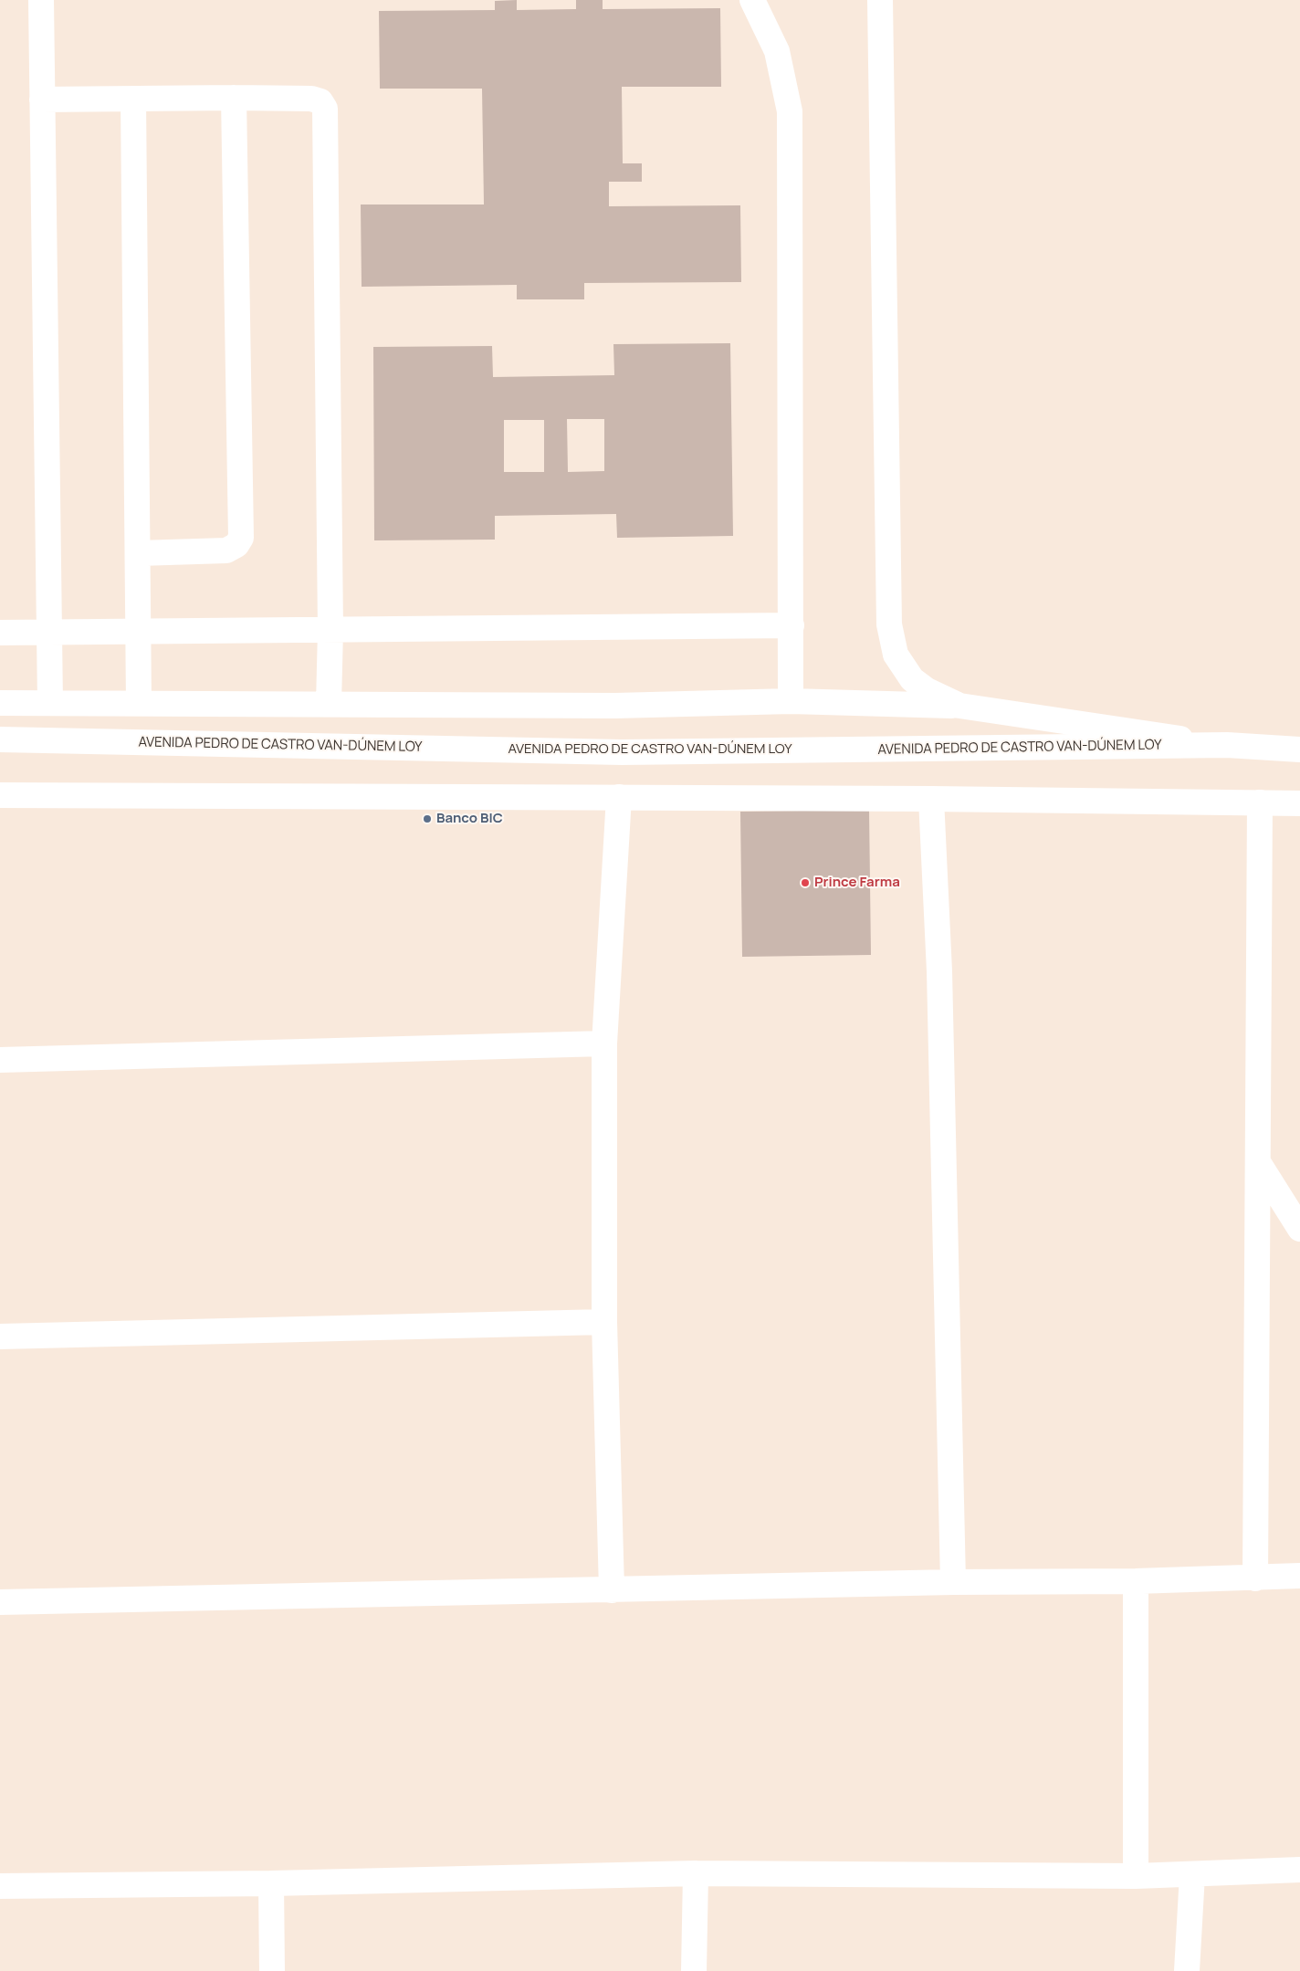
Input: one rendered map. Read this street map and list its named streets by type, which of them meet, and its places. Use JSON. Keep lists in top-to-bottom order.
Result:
{
  "streets": {
    "main road": ["AVENIDA PEDRO DE CASTRO VAN-DÚNEM LOY"]
  },
  "places": ["Banco BIC", "Prince Farma"]
}
